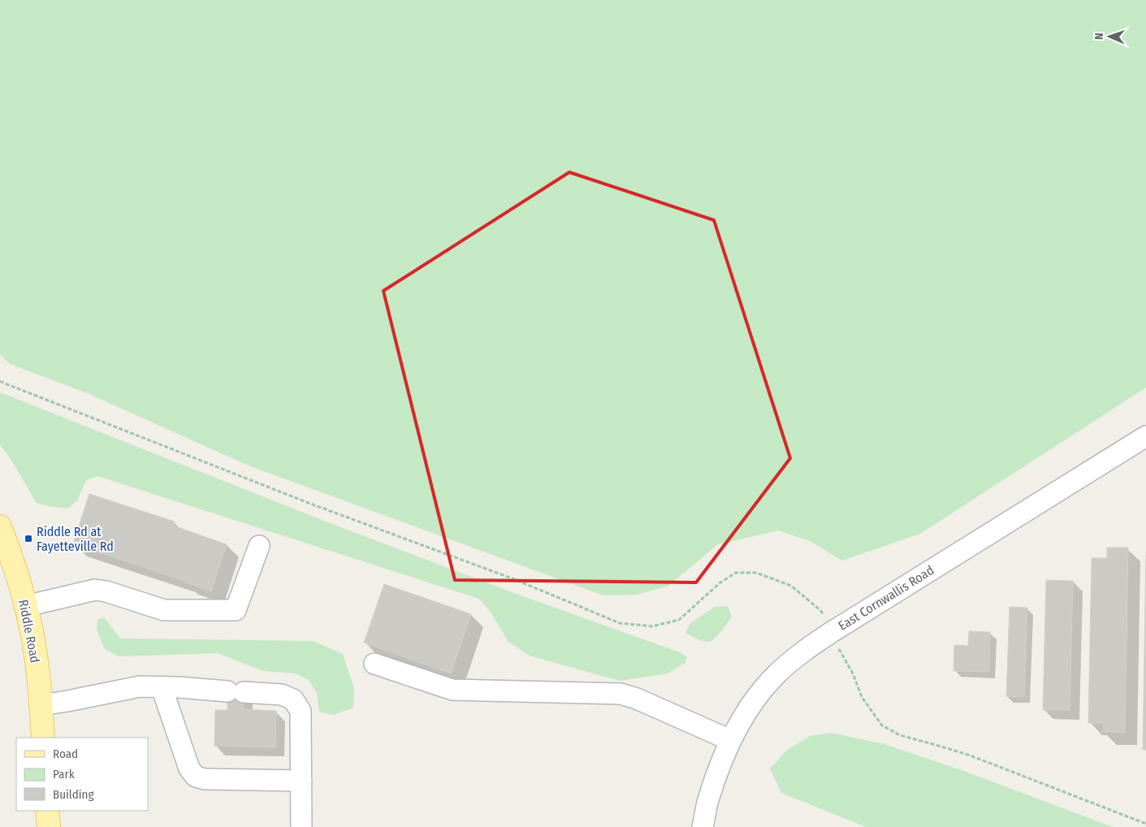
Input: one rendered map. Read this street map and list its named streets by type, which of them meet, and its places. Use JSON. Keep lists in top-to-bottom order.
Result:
{
  "streets": {
    "main road": ["Riddle Road"],
    "street": ["East Cornwallis Road"]
  },
  "places": {
    "transit": ["Riddle Rd at Fayetteville Rd"]
  },
  "legend": ["Road", "Park", "Building"],
  "north": "left"
}
